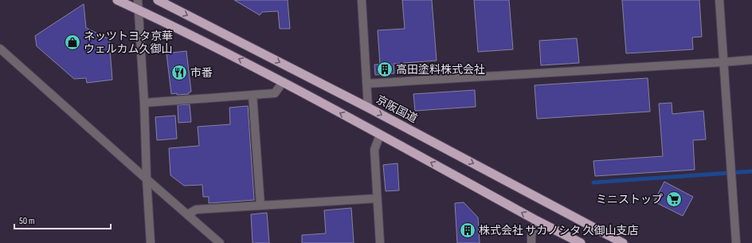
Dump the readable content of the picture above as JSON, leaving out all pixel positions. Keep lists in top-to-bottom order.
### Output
{
  "streets": {
    "highway": ["京阪国道"]
  },
  "places": {
    "shop": ["ネッツトヨタ京華 ウェルカム久御山"],
    "building": ["高田塗料株式会社", "株式会社 サカノシタ 久御山支店"],
    "restaurant": ["市番"],
    "supermarket": ["ミニストップ"]
  },
  "scale_bar": "50 m"
}
